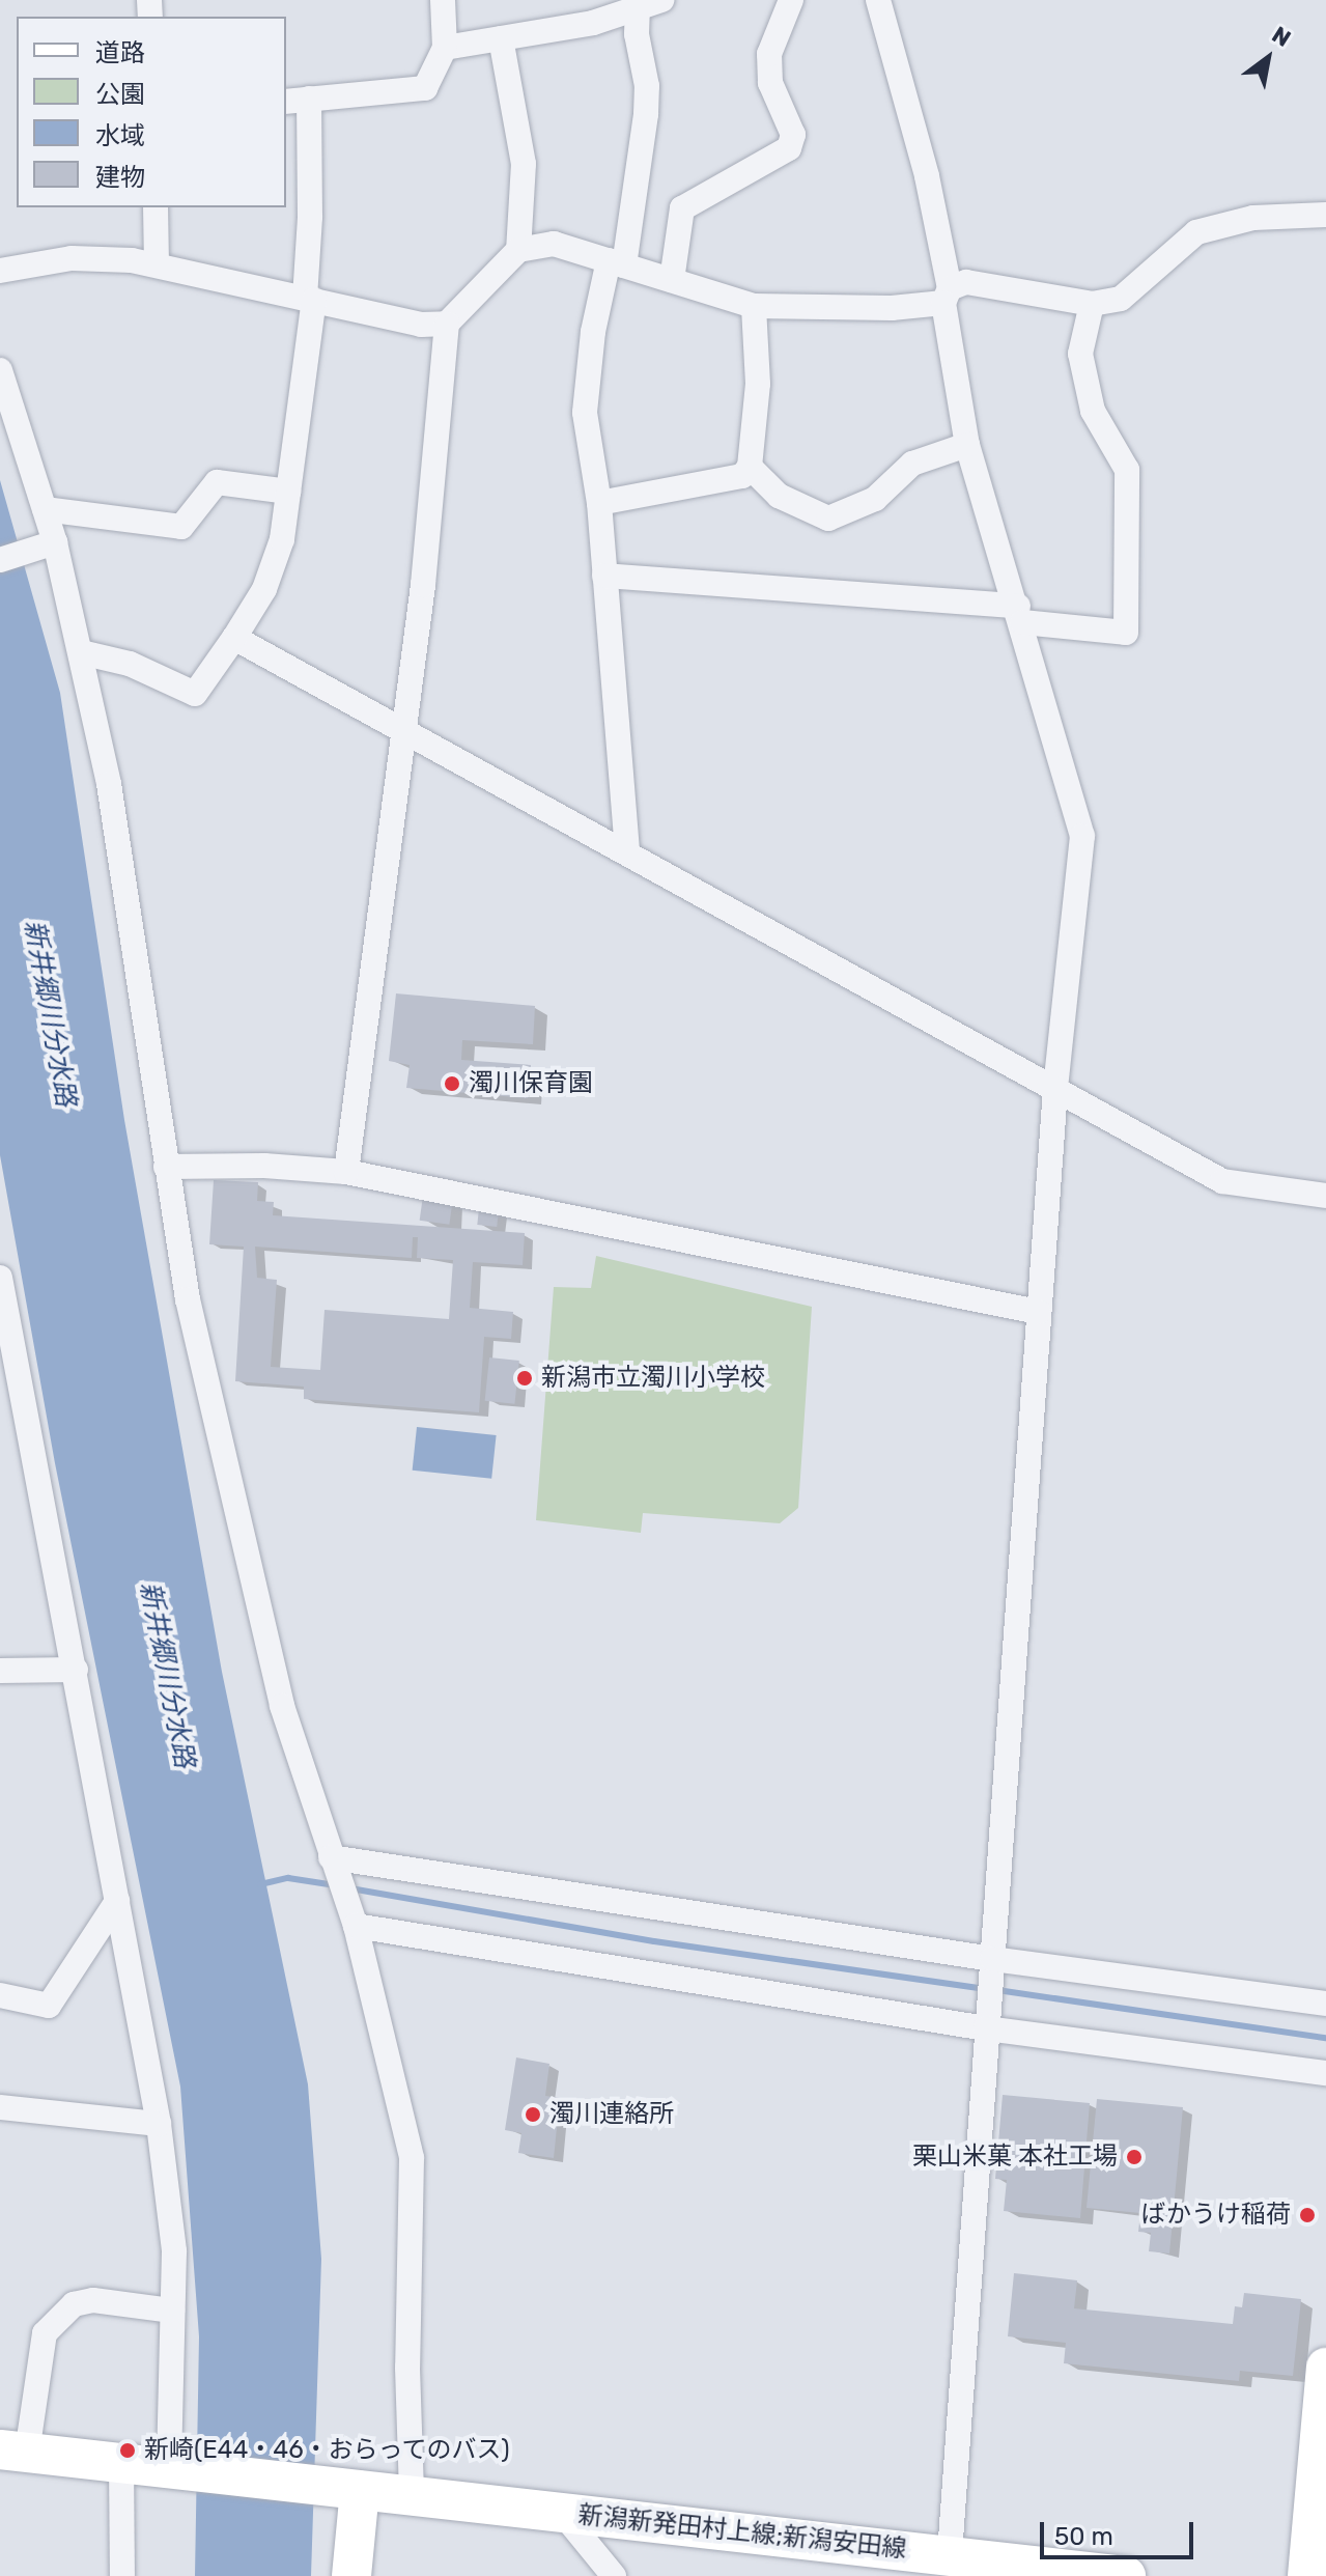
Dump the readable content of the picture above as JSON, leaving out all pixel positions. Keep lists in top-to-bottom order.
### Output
{
  "streets": {
    "main road": ["新潟新発田村上線;新潟安田線"]
  },
  "water": ["新井郷川分水路"],
  "places": [
    "濁川保育園",
    "新潟市立濁川小学校",
    "濁川連絡所",
    "栗山米菓 本社工場",
    "ばかうけ稲荷",
    "新崎(E44・46・おらってのバス)"
  ],
  "legend": [
    "道路",
    "公園",
    "水域",
    "建物"
  ],
  "scale_bar": "50 m",
  "north": "top right"
}
